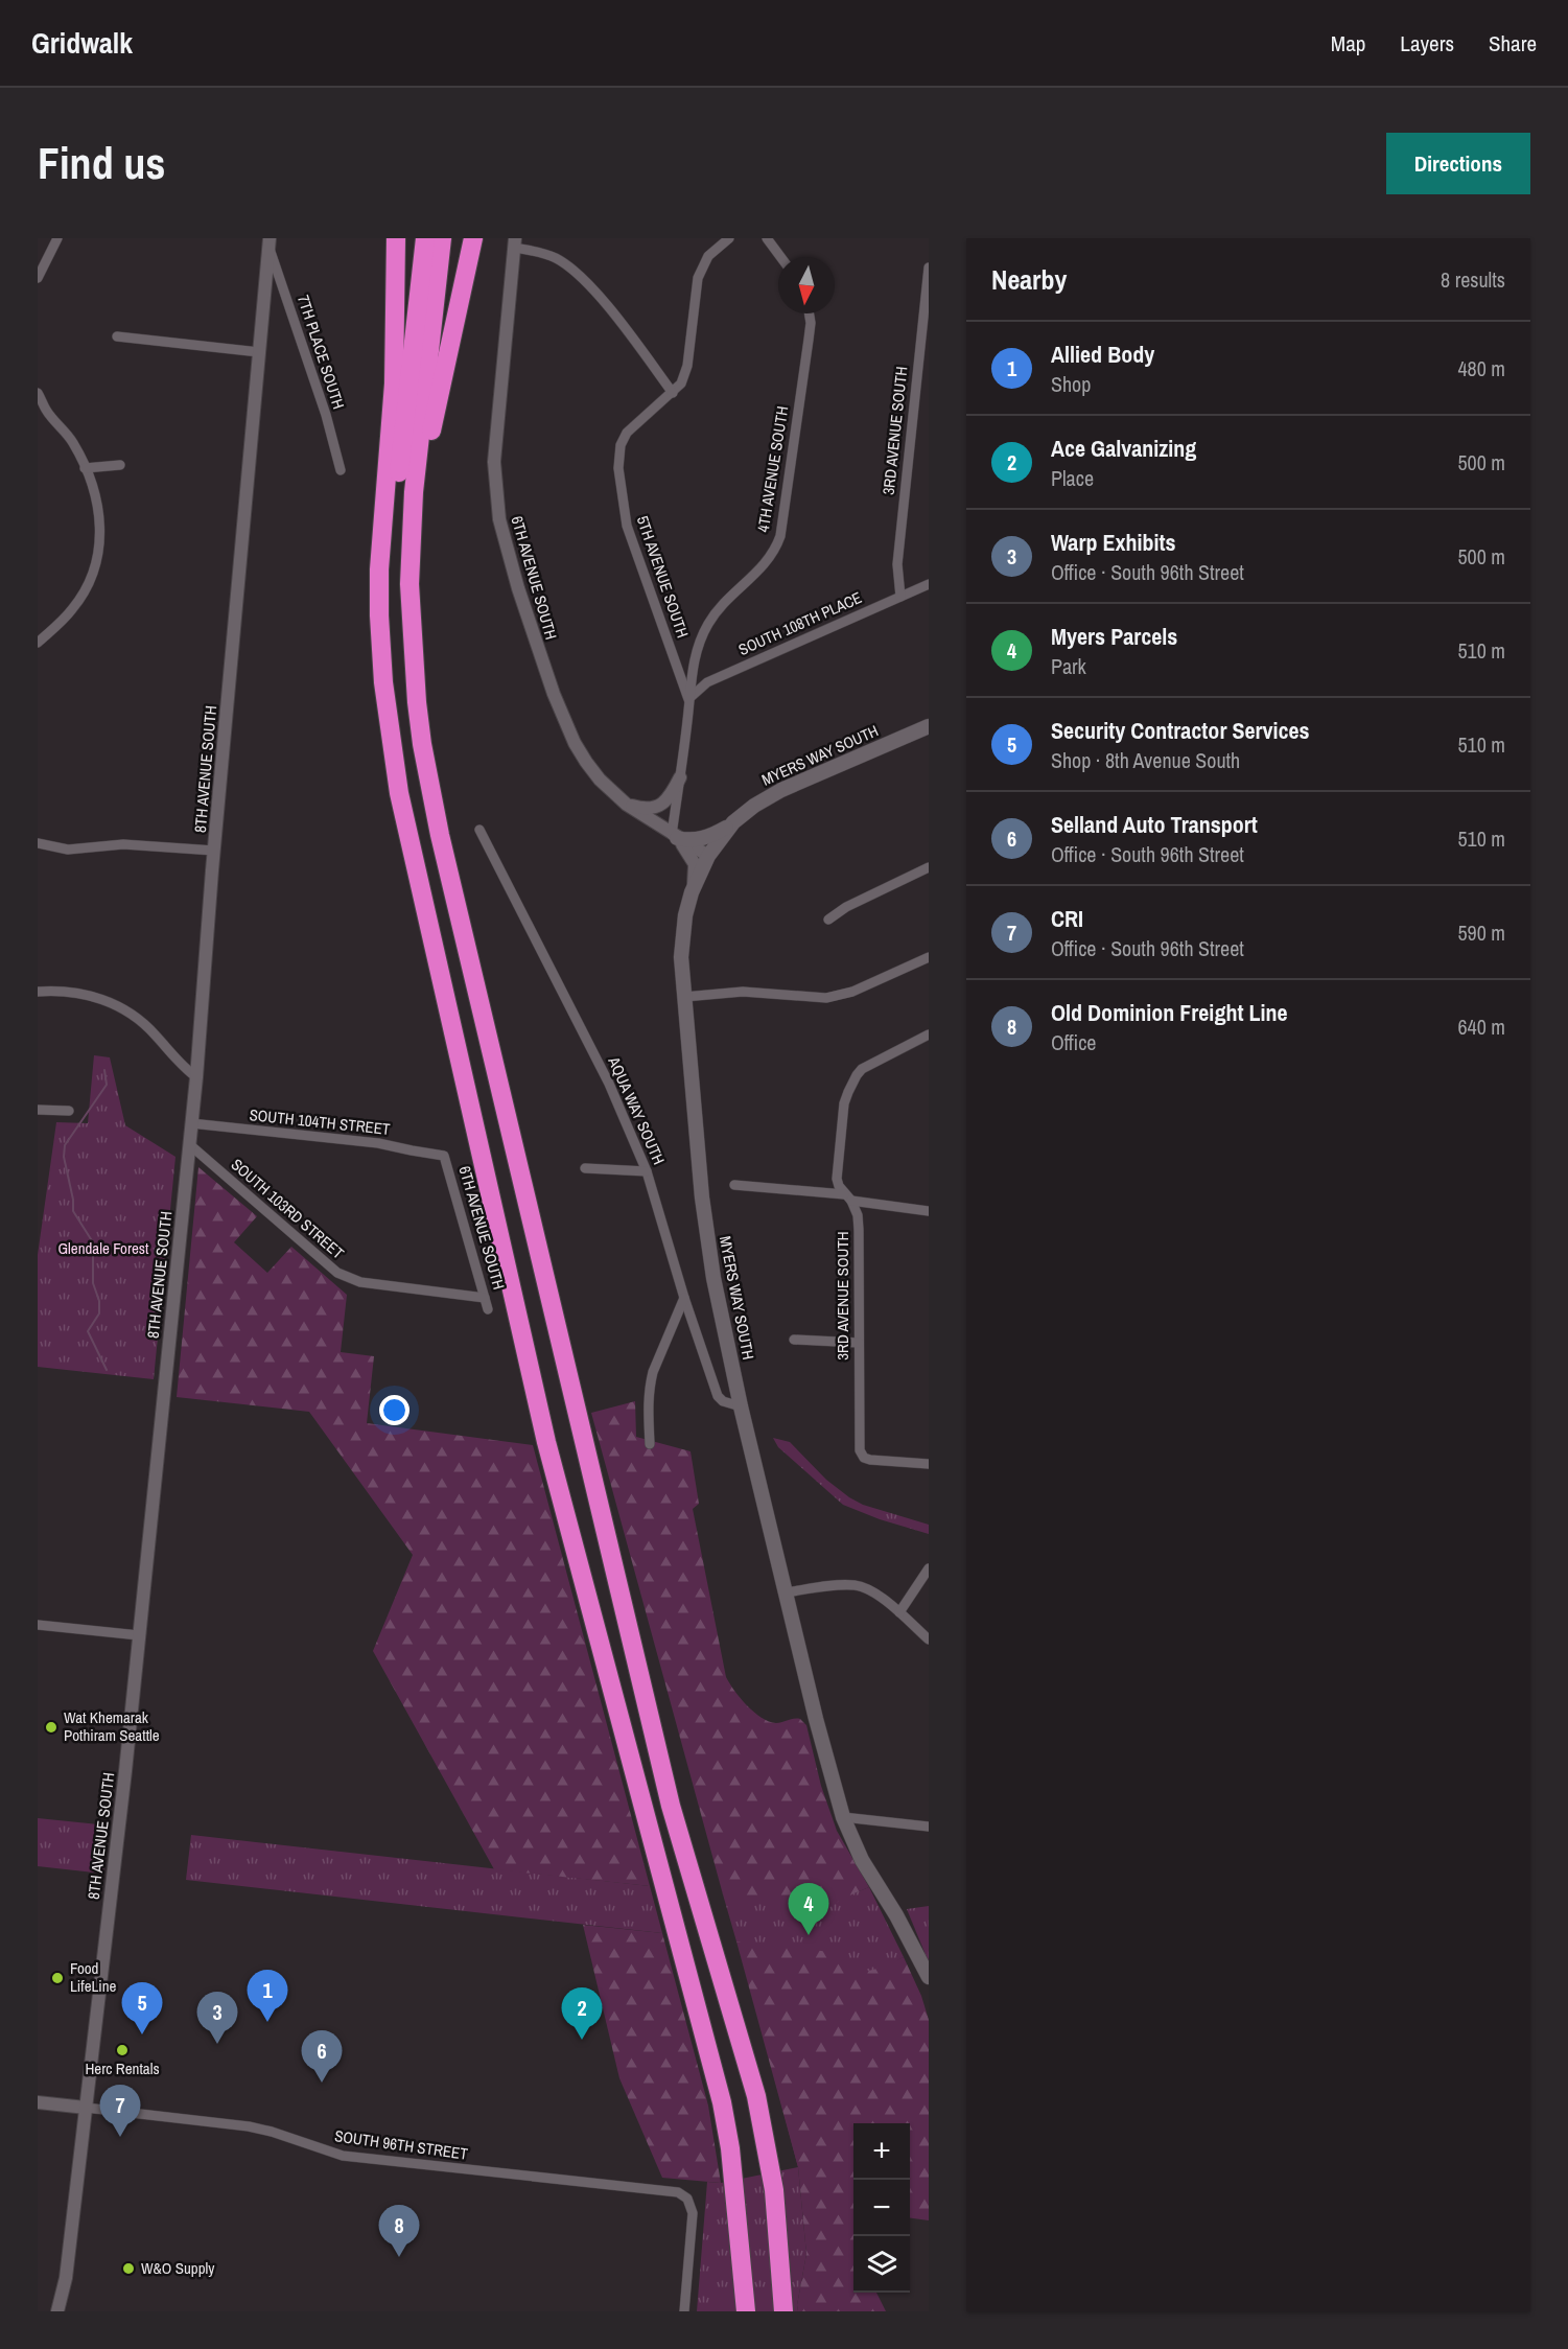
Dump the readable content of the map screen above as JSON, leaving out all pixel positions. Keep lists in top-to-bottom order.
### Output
{
  "streets": {
    "main road": ["MYERS WAY SOUTH"],
    "street": [
      "7TH PLACE SOUTH",
      "3RD AVENUE SOUTH",
      "4TH AVENUE SOUTH",
      "5TH AVENUE SOUTH",
      "6TH AVENUE SOUTH",
      "SOUTH 108TH PLACE",
      "8TH AVENUE SOUTH",
      "AQUA WAY SOUTH",
      "SOUTH 104TH STREET",
      "SOUTH 103RD STREET",
      "SOUTH 96TH STREET"
    ]
  },
  "crossings": [
    ["7TH PLACE SOUTH", "8TH AVENUE SOUTH"],
    ["3RD AVENUE SOUTH", "SOUTH 108TH PLACE"],
    ["4TH AVENUE SOUTH", "5TH AVENUE SOUTH"],
    ["4TH AVENUE SOUTH", "6TH AVENUE SOUTH"],
    ["4TH AVENUE SOUTH", "SOUTH 108TH PLACE"],
    ["5TH AVENUE SOUTH", "SOUTH 108TH PLACE"],
    ["6TH AVENUE SOUTH", "MYERS WAY SOUTH"],
    ["6TH AVENUE SOUTH", "SOUTH 104TH STREET"],
    ["6TH AVENUE SOUTH", "SOUTH 103RD STREET"],
    ["MYERS WAY SOUTH", "AQUA WAY SOUTH"],
    ["8TH AVENUE SOUTH", "SOUTH 104TH STREET"],
    ["8TH AVENUE SOUTH", "SOUTH 103RD STREET"],
    ["8TH AVENUE SOUTH", "SOUTH 96TH STREET"]
  ],
  "parks": ["Glendale Forest"],
  "places": [
    "Wat Khemarak Pothiram Seattle",
    "Food LifeLine",
    "Herc Rentals",
    "W&O Supply"
  ],
  "north": "bottom",
  "page": {
    "header": "Gridwalk",
    "nav": ["Map", "Layers", "Share"],
    "buttons": "Directions",
    "title": "Find us",
    "heading": ["Nearby", "8 results"],
    "list": [
      {
        "mark": "1",
        "name": "Allied Body",
        "note": "Shop",
        "value": "480 m"
      },
      {
        "mark": "2",
        "name": "Ace Galvanizing",
        "note": "Place",
        "value": "500 m"
      },
      {
        "mark": "3",
        "name": "Warp Exhibits",
        "note": "Office · South 96th Street",
        "value": "500 m"
      },
      {
        "mark": "4",
        "name": "Myers Parcels",
        "note": "Park",
        "value": "510 m"
      },
      {
        "mark": "5",
        "name": "Security Contractor Services",
        "note": "Shop · 8th Avenue South",
        "value": "510 m"
      },
      {
        "mark": "6",
        "name": "Selland Auto Transport",
        "note": "Office · South 96th Street",
        "value": "510 m"
      },
      {
        "mark": "7",
        "name": "CRI",
        "note": "Office · South 96th Street",
        "value": "590 m"
      },
      {
        "mark": "8",
        "name": "Old Dominion Freight Line",
        "note": "Office",
        "value": "640 m"
      }
    ],
    "pins": [
      "4",
      "1",
      "5",
      "2",
      "3",
      "6",
      "7",
      "8"
    ],
    "map_buttons": ["+", "−"]
  }
}
